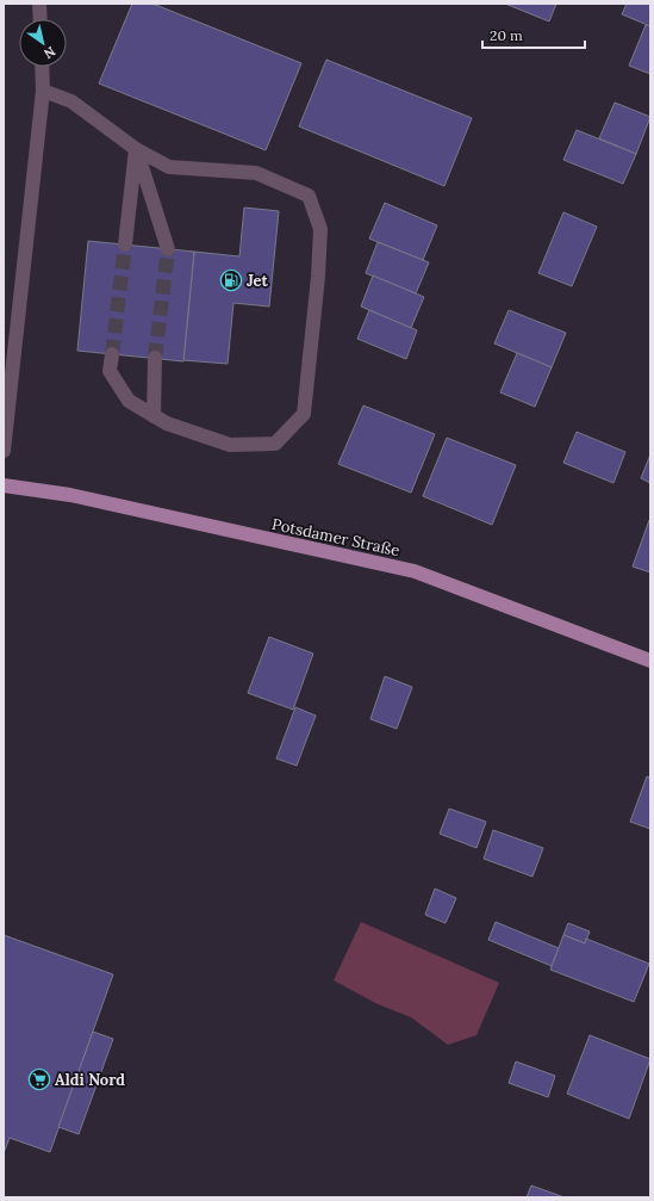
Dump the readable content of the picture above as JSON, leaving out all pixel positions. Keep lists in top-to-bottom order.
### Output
{
  "streets": {
    "main road": ["Potsdamer Straße"]
  },
  "places": {
    "fuel station": ["Jet"],
    "supermarket": ["Aldi Nord"]
  },
  "scale_bar": "20 m",
  "north": "bottom right"
}
